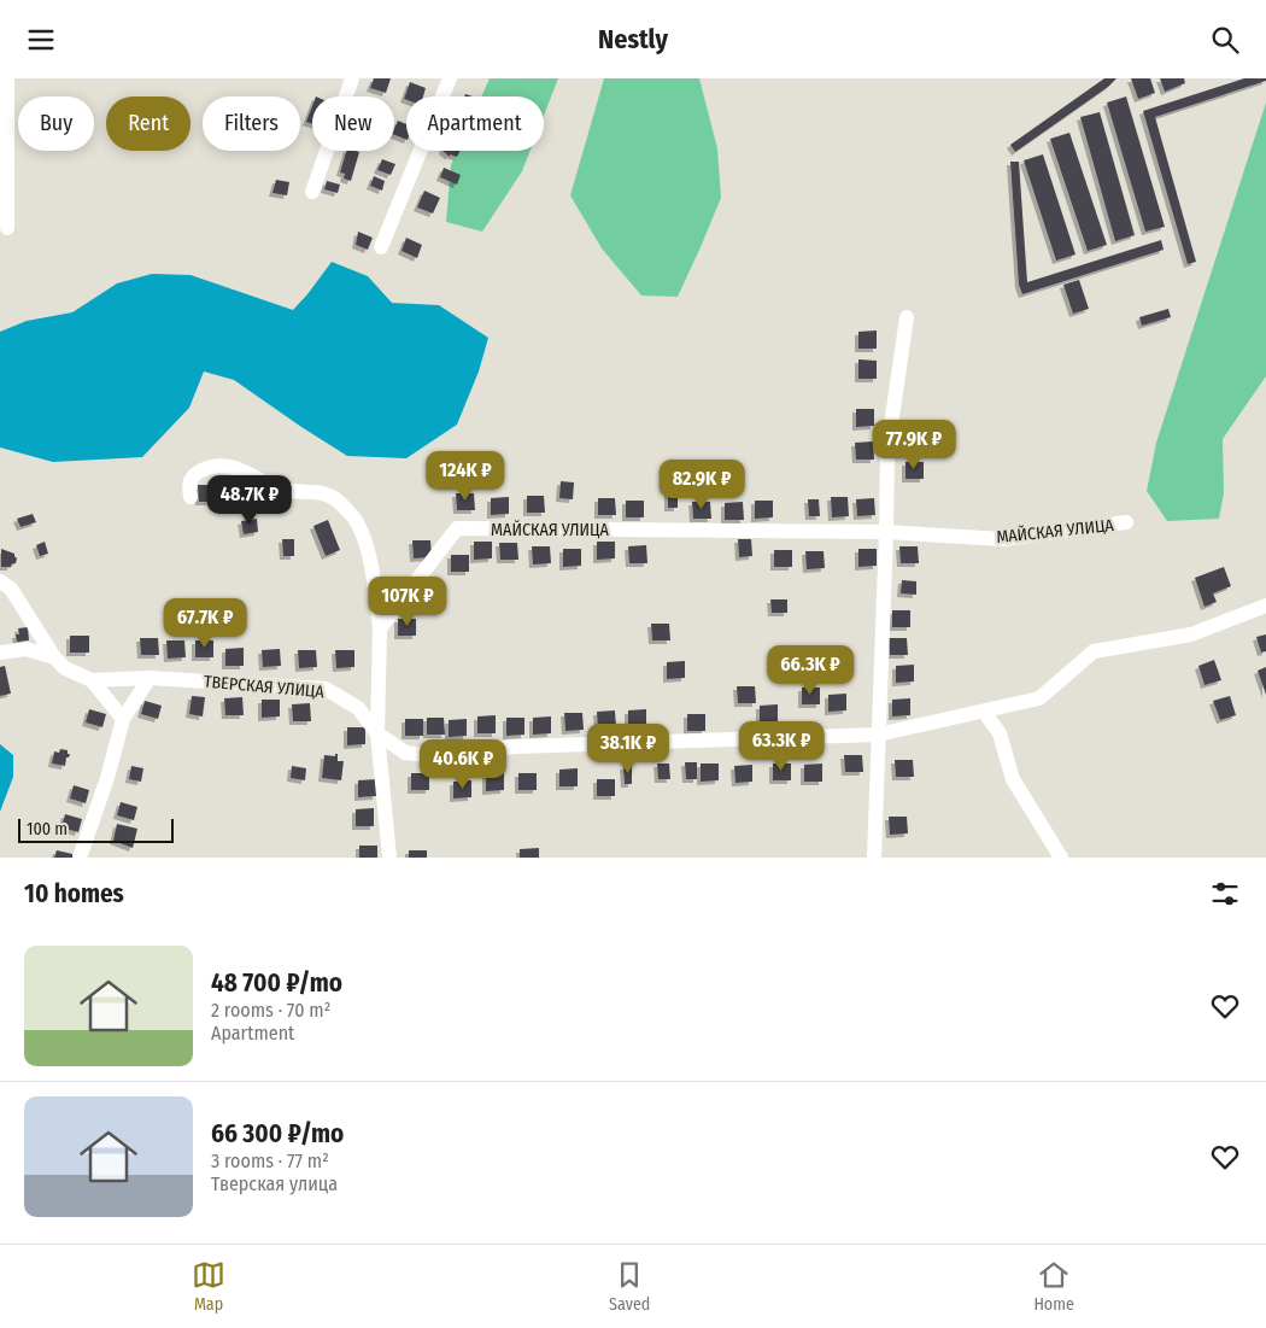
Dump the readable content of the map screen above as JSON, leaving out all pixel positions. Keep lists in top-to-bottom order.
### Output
{
  "streets": {
    "street": ["МАЙСКАЯ УЛИЦА", "ТВЕРСКАЯ УЛИЦА"]
  },
  "scale_bar": "100 m",
  "page": {
    "header": "Nestly",
    "chip": [
      "Buy",
      "Rent",
      "Filters",
      "New",
      "Apartment"
    ],
    "price": [
      "77.9K ₽",
      "124K ₽",
      "82.9K ₽",
      "48.7K ₽",
      "107K ₽",
      "67.7K ₽",
      "66.3K ₽",
      "63.3K ₽",
      "38.1K ₽",
      "40.6K ₽"
    ],
    "scale": "100 m",
    "heading": "10 homes",
    "list": [
      {
        "name": "48 700 ₽/mo",
        "note": "2 rooms · 70 m² · Apartment"
      },
      {
        "name": "66 300 ₽/mo",
        "note": "3 rooms · 77 m² · Тверская улица"
      }
    ],
    "tabs": ["Map", "Saved", "Home"]
  }
}
